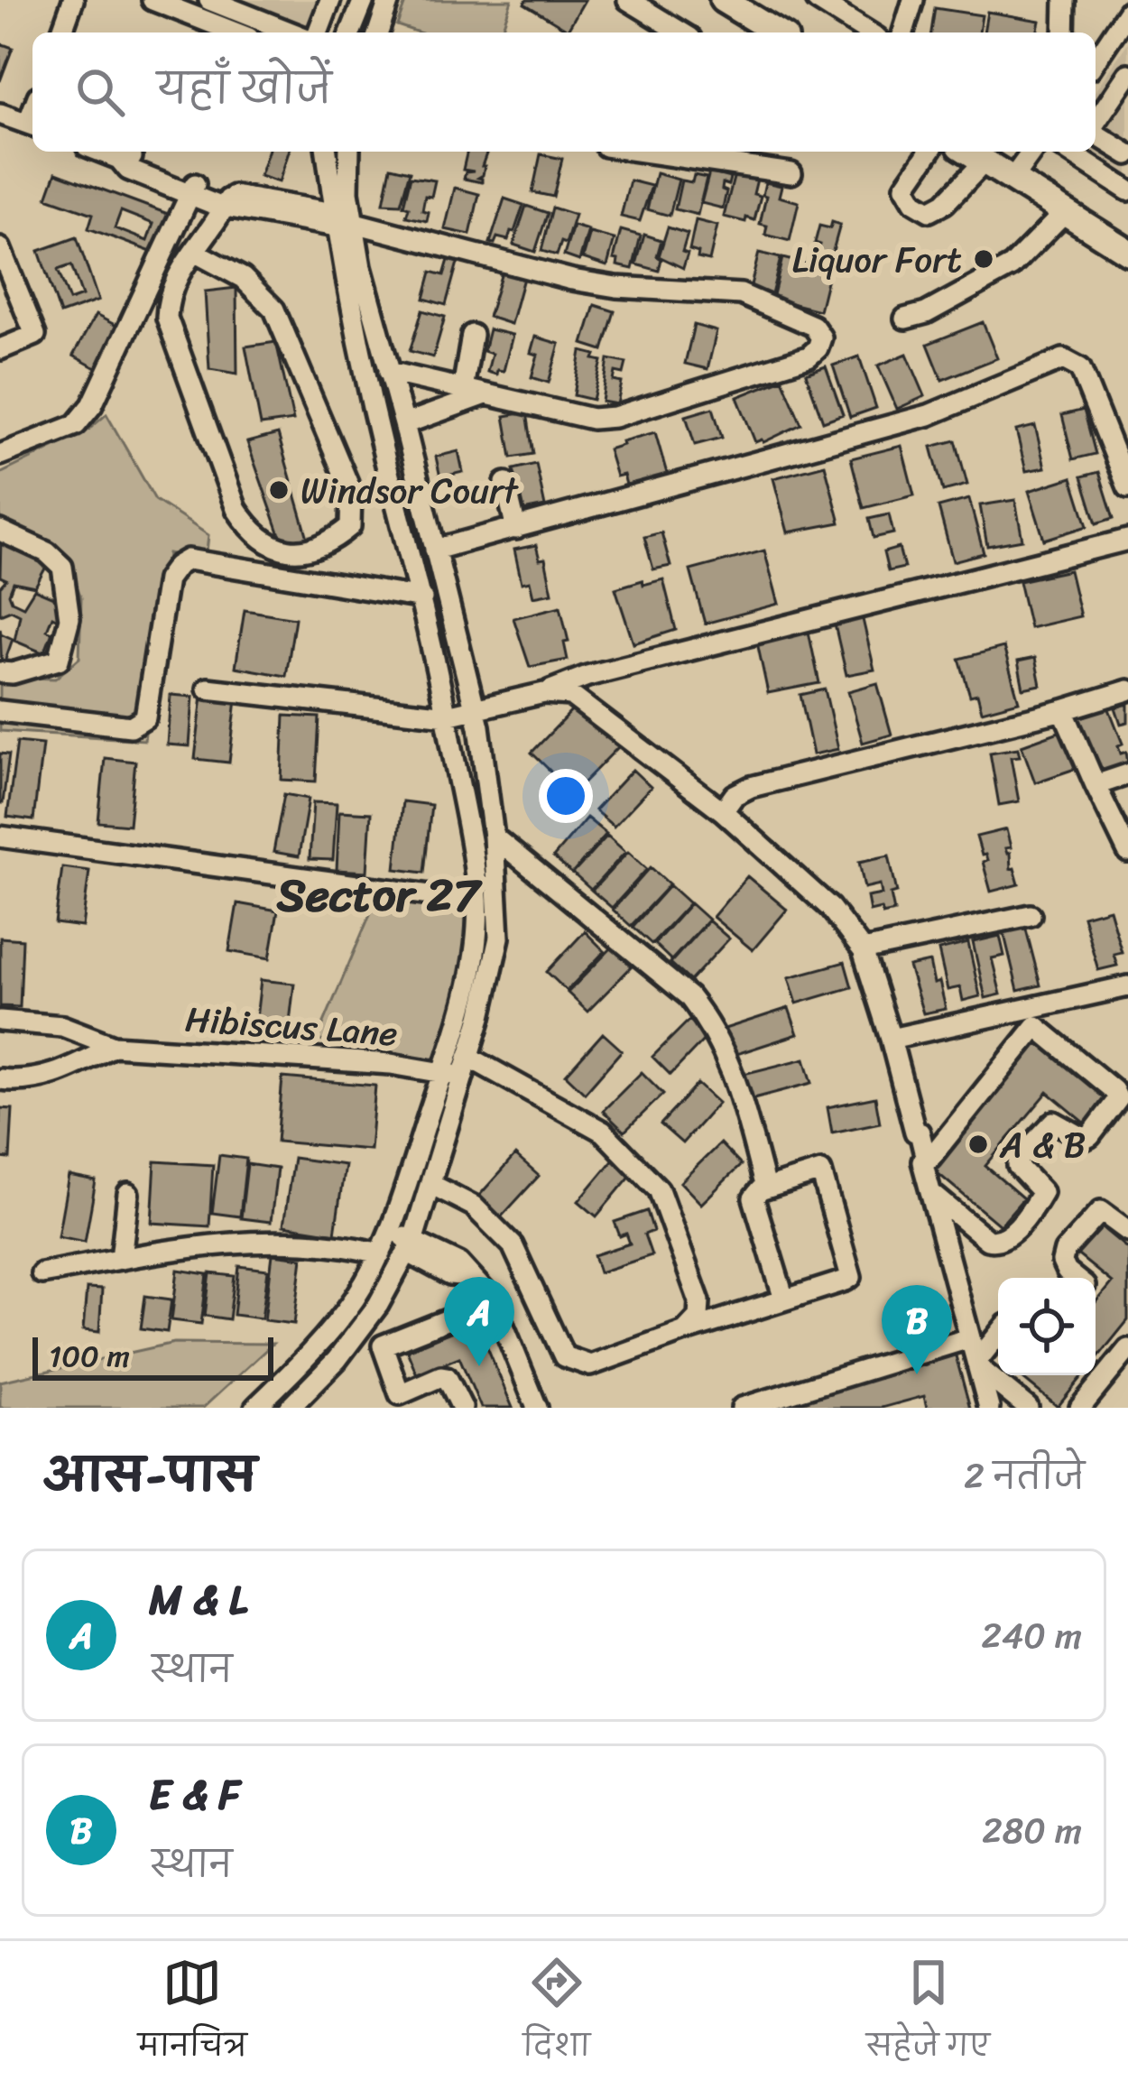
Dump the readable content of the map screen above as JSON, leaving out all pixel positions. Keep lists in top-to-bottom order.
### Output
{
  "streets": {
    "street": ["Hibiscus Lane"]
  },
  "districts": ["Sector 27"],
  "places": ["Liquor Fort", "Windsor Court", "A & B"],
  "scale_bar": "100 m",
  "page": {
    "search": "यहाँ खोजें",
    "pins": ["A", "B"],
    "scale": "100 m",
    "heading": ["आस-पास", "2 नतीजे"],
    "list": [
      {
        "mark": "A",
        "name": "M & L",
        "note": "स्थान",
        "value": "240 m"
      },
      {
        "mark": "B",
        "name": "E & F",
        "note": "स्थान",
        "value": "280 m"
      }
    ],
    "nav": ["मानचित्र", "दिशा", "सहेजे गए"]
  }
}
